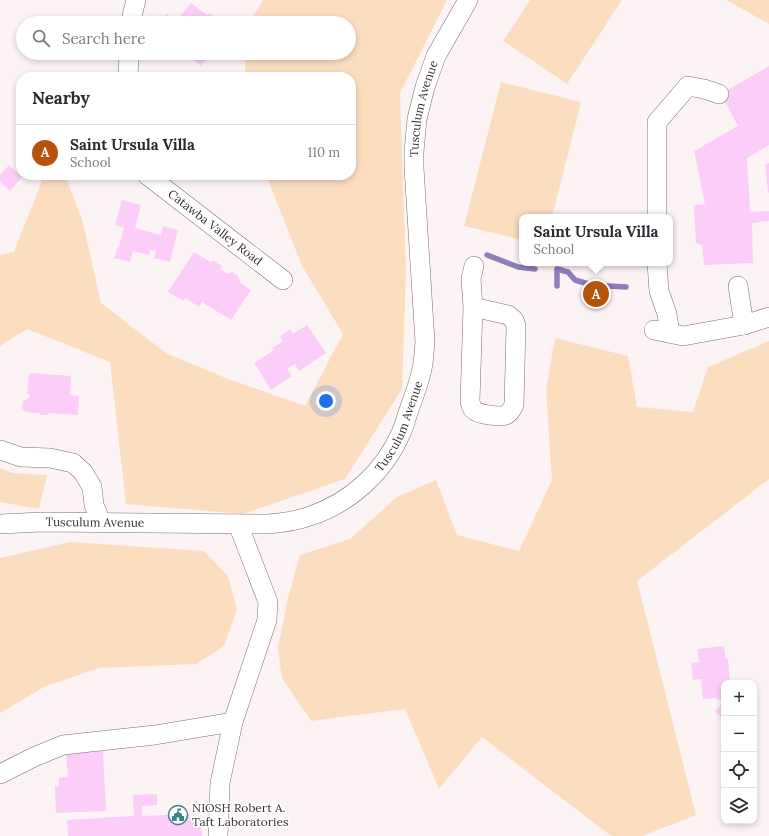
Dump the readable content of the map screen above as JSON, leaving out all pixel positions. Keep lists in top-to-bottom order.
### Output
{
  "streets": {
    "street": ["Tusculum Avenue", "Catawba Valley Road"]
  },
  "places": {
    "public building": ["NIOSH Robert A. Taft Laboratories"]
  },
  "page": {
    "search": "Search here",
    "heading": "Nearby",
    "list": [
      {
        "mark": "A",
        "name": "Saint Ursula Villa",
        "note": "School",
        "value": "110 m"
      }
    ],
    "popup": ["Saint Ursula Villa", "School"],
    "pins": "A",
    "map_buttons": ["+", "−"]
  }
}
